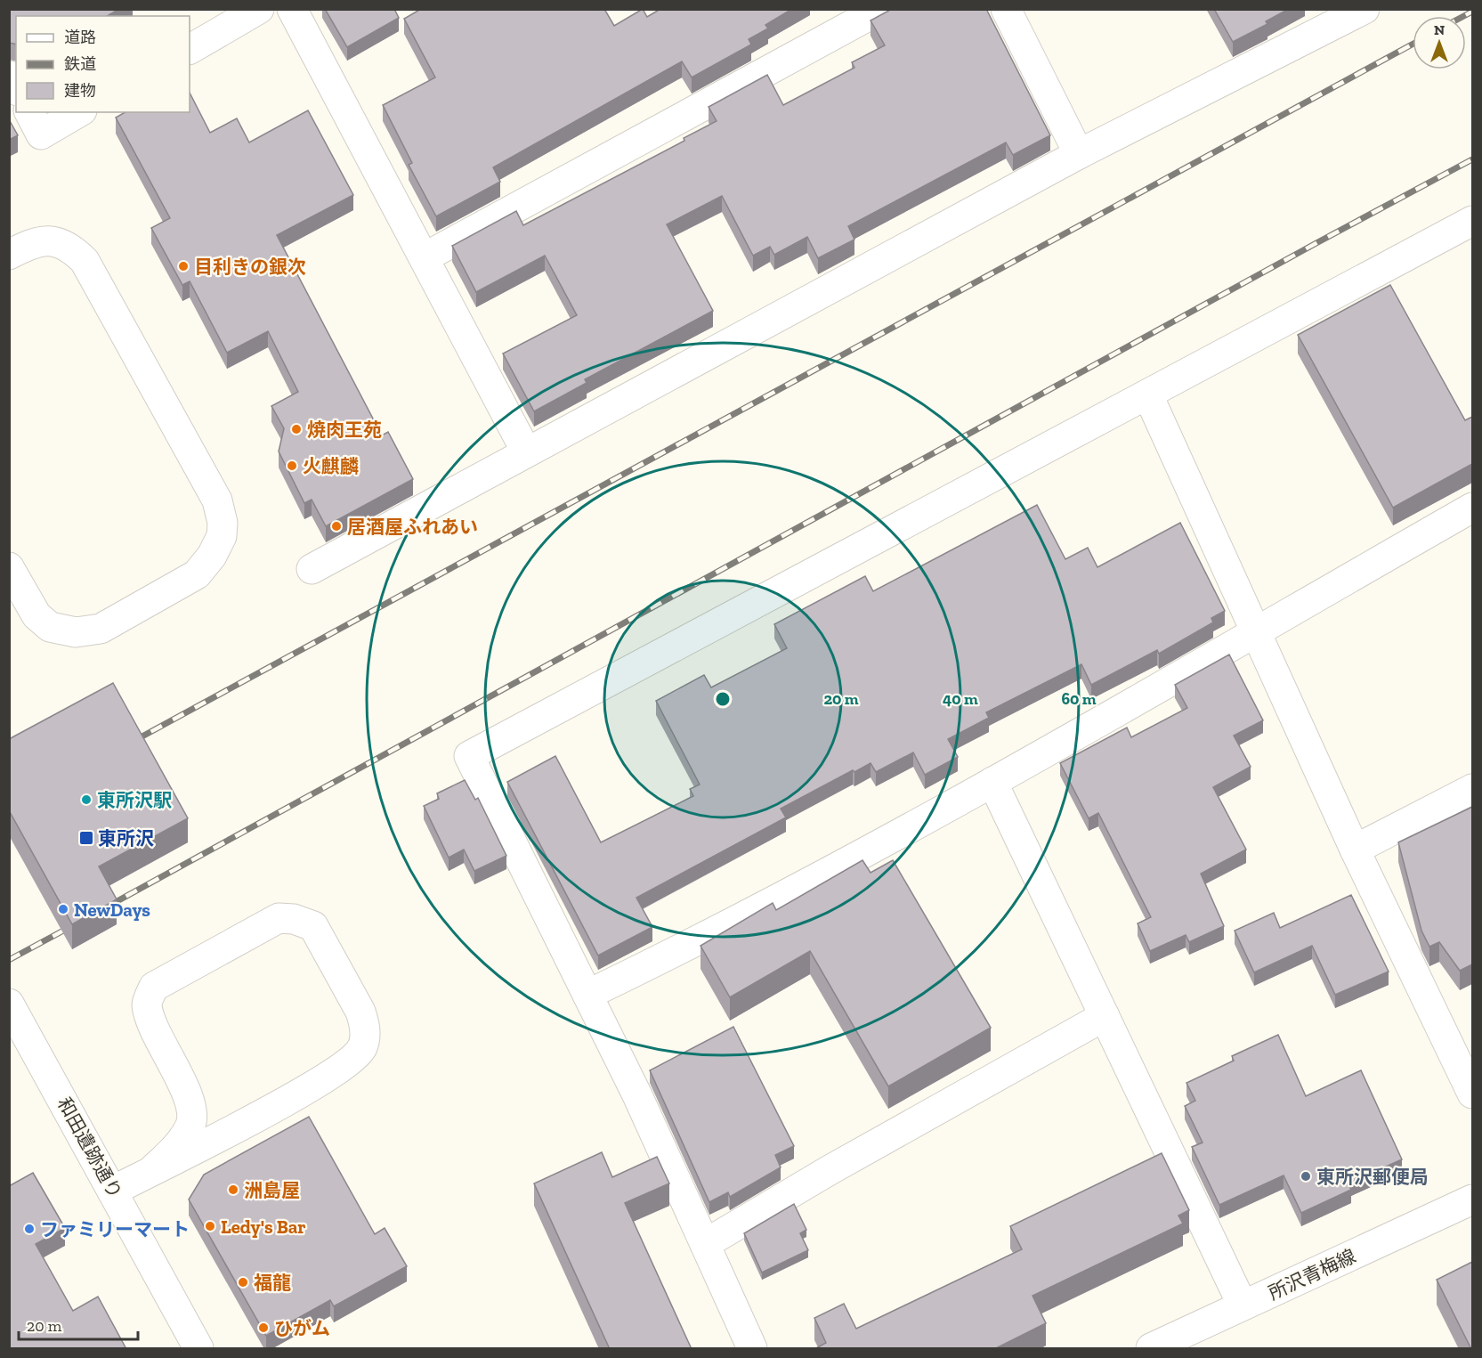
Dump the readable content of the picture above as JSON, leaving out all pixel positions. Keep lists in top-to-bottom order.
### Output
{
  "streets": {
    "street": ["和田遺跡通り", "所沢青梅線"]
  },
  "places": {
    "other": [
      "目利きの銀次",
      "焼肉王苑",
      "火麒麟",
      "居酒屋ふれあい",
      "東所沢駅",
      "NewDays",
      "東所沢郵便局",
      "洲島屋",
      "Ledy's Bar",
      "ファミリーマート",
      "福龍",
      "ひがム"
    ],
    "transit": ["東所沢"]
  },
  "legend": ["道路", "鉄道", "建物"],
  "scale_bar": "20 m",
  "north": "top",
  "rings": ["20 m", "40 m", "60 m"]
}
